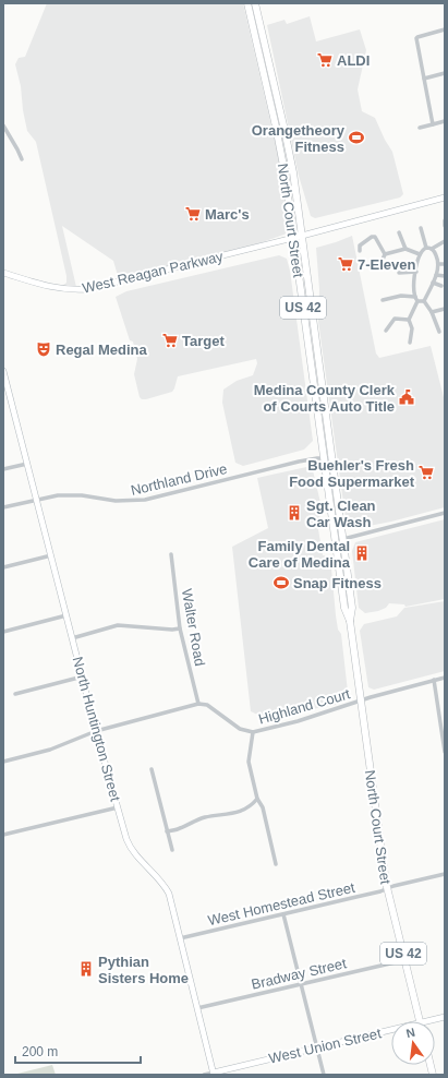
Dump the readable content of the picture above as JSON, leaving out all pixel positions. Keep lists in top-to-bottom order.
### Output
{
  "streets": {
    "main road": ["North Court Street", "US 42"],
    "street": [
      "West Reagan Parkway",
      "Northland Drive",
      "Walter Road",
      "Highland Court",
      "North Huntington Street",
      "West Homestead Street",
      "Bradway Street",
      "West Union Street"
    ]
  },
  "crossings": [
    ["North Court Street", "West Reagan Parkway"],
    ["North Court Street", "Northland Drive"],
    ["North Court Street", "Highland Court"],
    ["North Court Street", "West Homestead Street"],
    ["North Court Street", "Bradway Street"],
    ["Northland Drive", "North Huntington Street"],
    ["North Huntington Street", "West Homestead Street"],
    ["North Huntington Street", "Bradway Street"],
    ["North Huntington Street", "West Union Street"]
  ],
  "places": {
    "supermarket": [
      "ALDI",
      "Marc's",
      "7-Eleven",
      "Target",
      "Buehler's Fresh Food Supermarket"
    ],
    "sports": ["Orangetheory Fitness", "Snap Fitness"],
    "theatre": ["Regal Medina"],
    "public building": ["Medina County Clerk of Courts Auto Title"],
    "building": ["Sgt. Clean Car Wash", "Family Dental Care of Medina", "Pythian Sisters Home"]
  },
  "scale_bar": "200 m",
  "north": "top"
}
